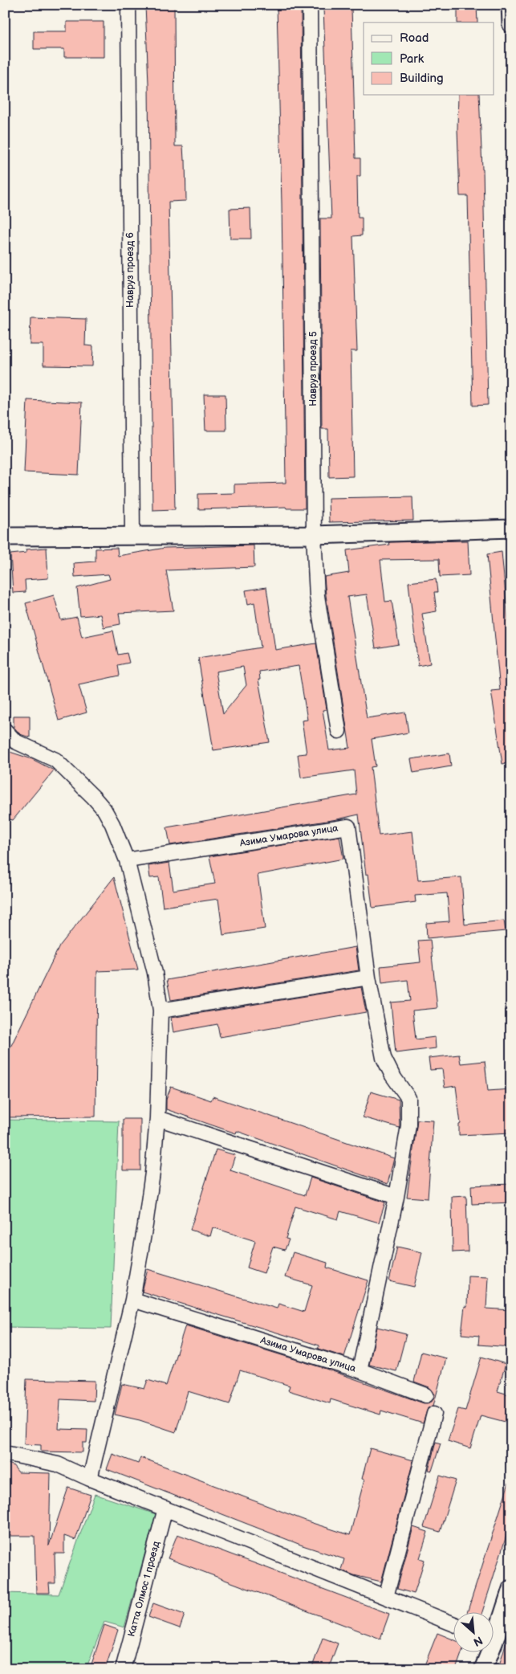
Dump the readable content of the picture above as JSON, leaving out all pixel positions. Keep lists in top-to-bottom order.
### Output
{
  "streets": {
    "street": [
      "Навруз проезд 6",
      "Навруз проезд 5",
      "Азима Умарова улица",
      "Катта Олмос 1 проезд"
    ]
  },
  "legend": ["Road", "Park", "Building"],
  "north": "bottom right"
}
